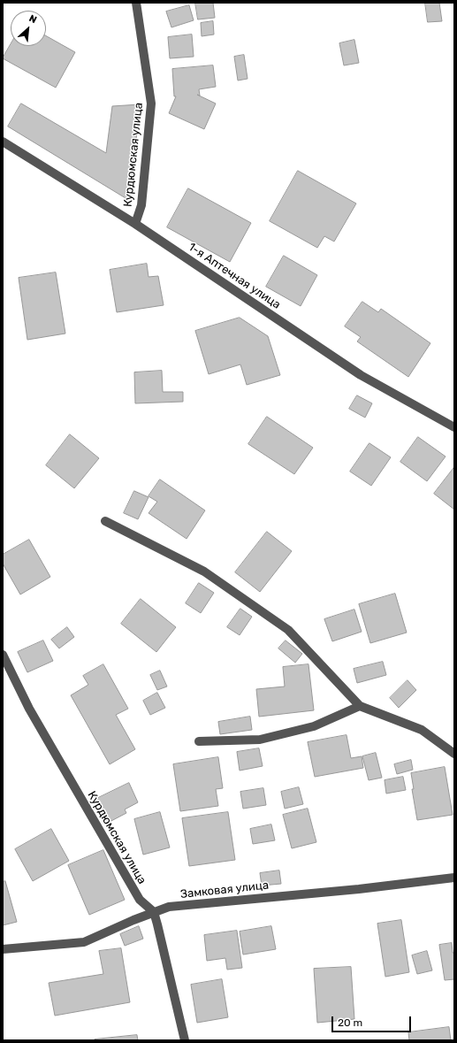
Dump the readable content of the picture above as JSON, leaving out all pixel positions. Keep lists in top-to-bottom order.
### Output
{
  "streets": {
    "street": ["Курдюмская улица", "1-я Аптечная улица", "Замковая улица"]
  },
  "crossings": [
    ["Курдюмская улица", "1-я Аптечная улица"],
    ["Курдюмская улица", "Замковая улица"]
  ],
  "scale_bar": "20 m",
  "north": "top right"
}
